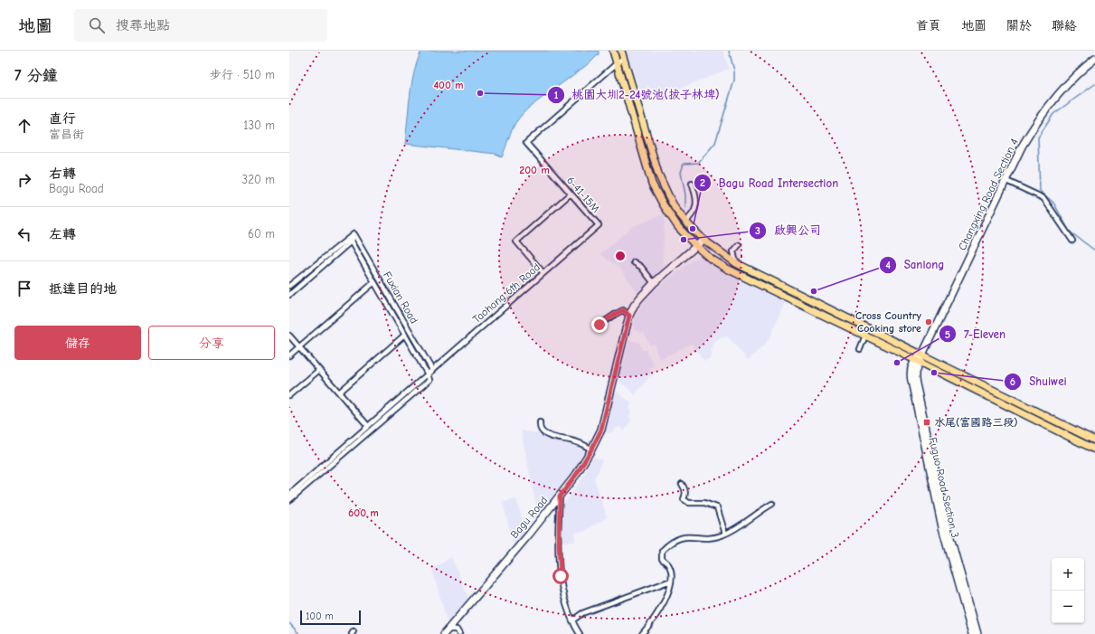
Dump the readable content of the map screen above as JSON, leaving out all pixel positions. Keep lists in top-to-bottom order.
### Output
{
  "streets": {
    "street": [
      "6-41-15M",
      "Changxing Road Section 4",
      "Taohang 6th Road",
      "Fuxian Road",
      "Fuguo Road Section 3",
      "Bagu Road"
    ]
  },
  "crossings": [
    ["6-41-15M", "Taohang 6th Road"],
    ["Taohang 6th Road", "Fuxian Road"]
  ],
  "places": {
    "other": [
      "桃園大圳2-24號池(拔子林埤)",
      "Bagu Road Intersection",
      "啟興公司",
      "Sanlong",
      "Cross Country Cooking store",
      "7-Eleven",
      "Shuiwei"
    ],
    "transit": ["水尾(富國路三段)"]
  },
  "scale_bar": "100 m",
  "page": {
    "header": "地圖",
    "search": "搜尋地點",
    "nav": [
      "首頁",
      "地圖",
      "關於",
      "聯絡"
    ],
    "heading": ["7 分鐘", "步行 · 510 m"],
    "list": [
      ["直行", "富昌街", "130 m"],
      ["右轉", "Bagu Road", "320 m"],
      ["左轉", "60 m"],
      "抵達目的地"
    ],
    "buttons": ["儲存", "分享"],
    "map_buttons": ["+", "−"],
    "scale": "100 m"
  },
  "rings": ["400 m", "200 m", "600 m"]
}
